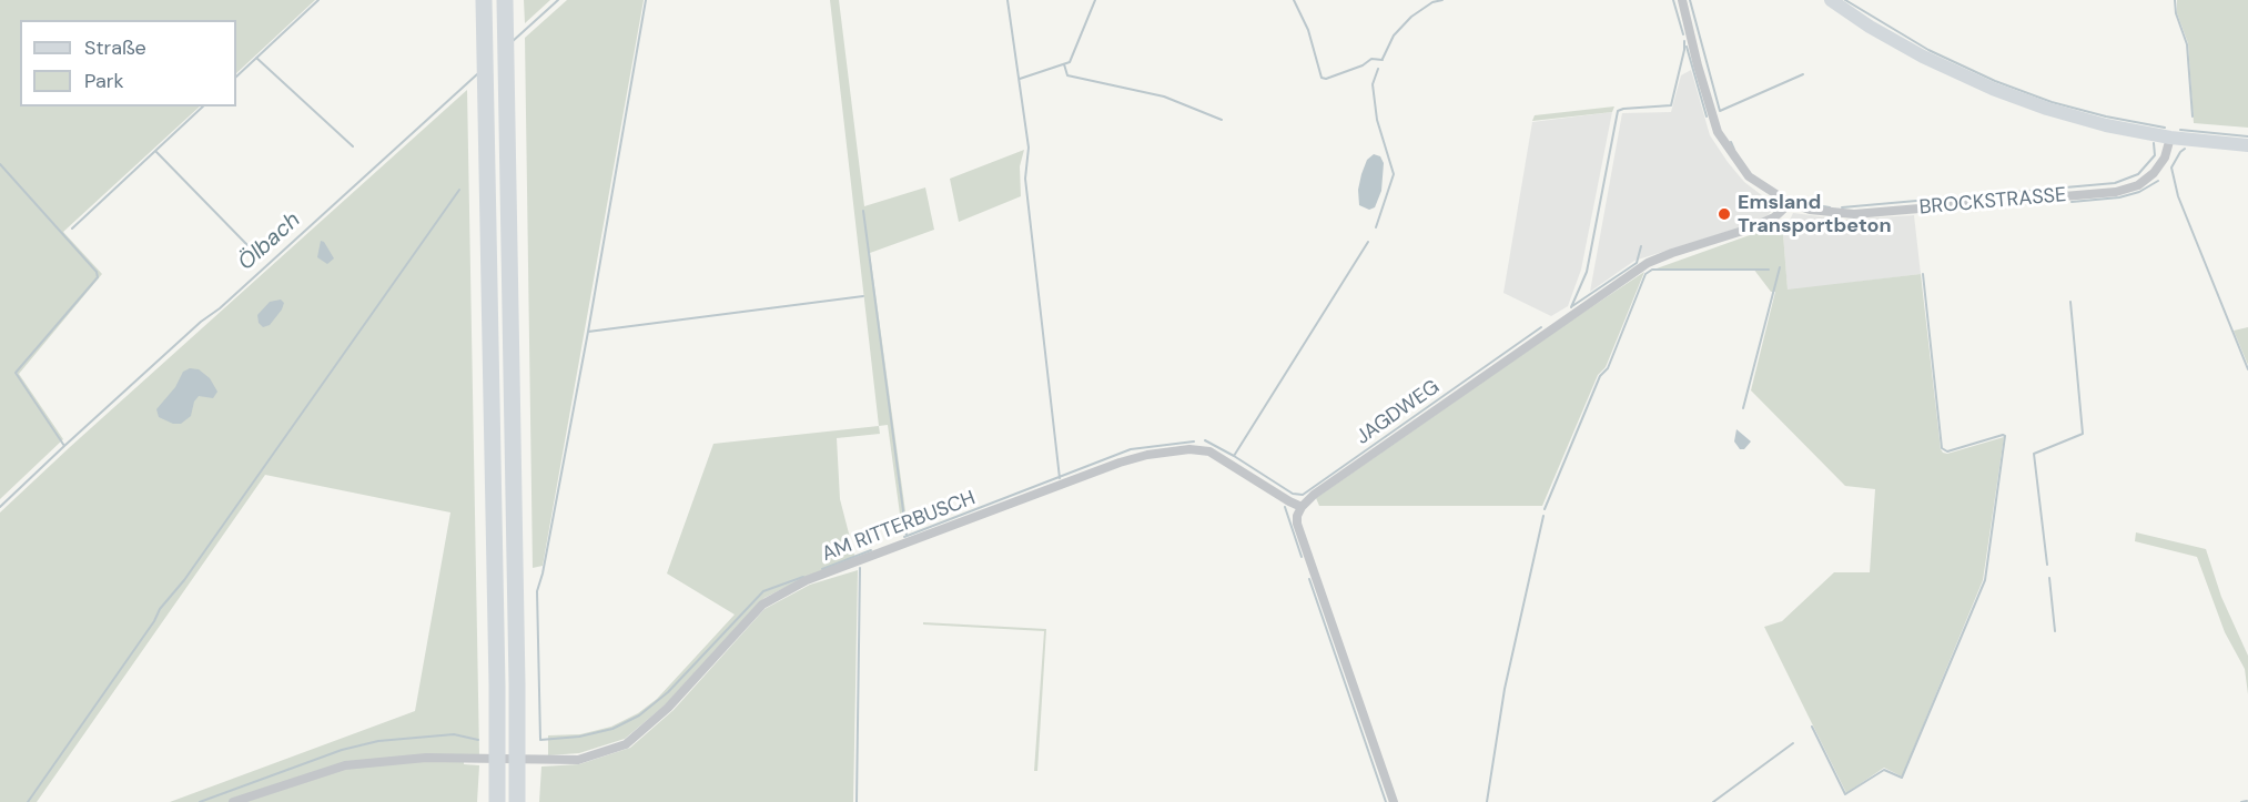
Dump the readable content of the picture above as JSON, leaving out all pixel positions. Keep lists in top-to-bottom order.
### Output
{
  "streets": {
    "street": ["BROCKSTRASSE", "JAGDWEG", "AM RITTERBUSCH"]
  },
  "crossings": [
    ["BROCKSTRASSE", "JAGDWEG"],
    ["JAGDWEG", "AM RITTERBUSCH"]
  ],
  "water": ["Ölbach"],
  "places": ["Emsland Transportbeton"],
  "legend": ["Straße", "Park"]
}
